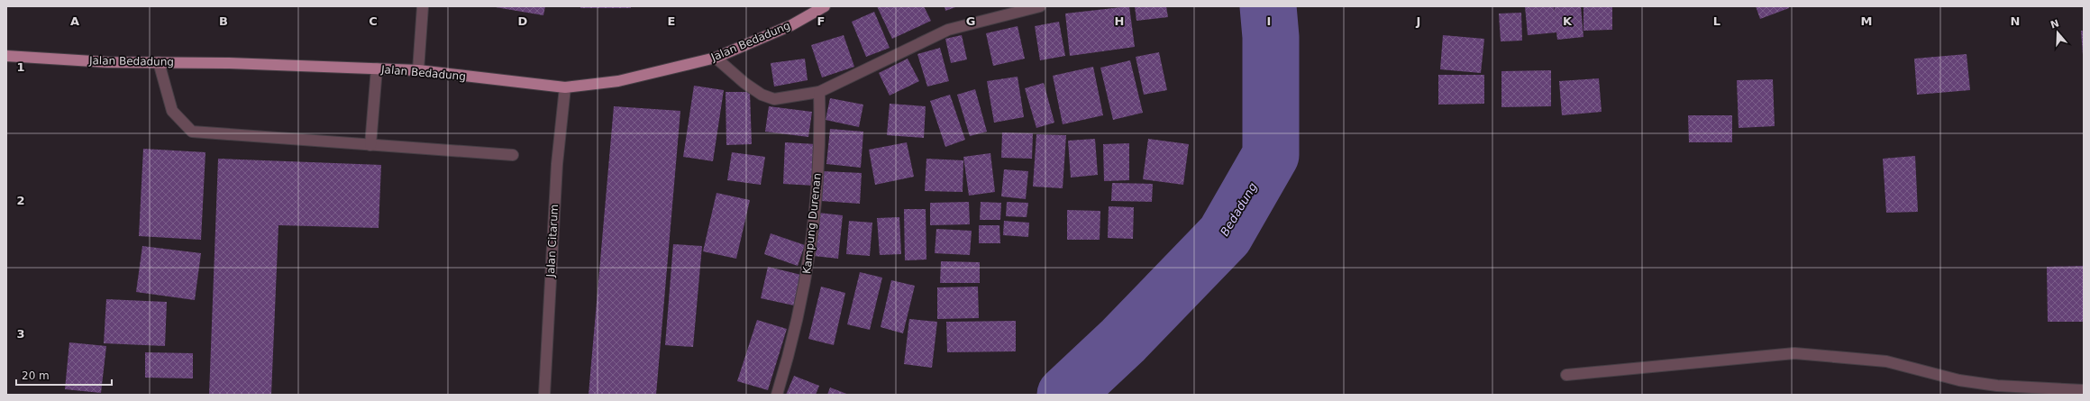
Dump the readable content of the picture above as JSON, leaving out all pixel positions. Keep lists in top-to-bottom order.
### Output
{
  "streets": {
    "main road": ["Jalan Bedadung"],
    "street": ["Kampung Durenan", "Jalan Citarum"]
  },
  "crossings": [
    ["Jalan Bedadung", "Jalan Citarum"]
  ],
  "water": ["Bedadung"],
  "scale_bar": "20 m",
  "north": "top",
  "grid": {
    "columns": [
      "A",
      "B",
      "C",
      "D",
      "E",
      "F",
      "G",
      "H",
      "I",
      "J",
      "K",
      "L",
      "M",
      "N"
    ],
    "rows": ["1", "2", "3"]
  }
}
